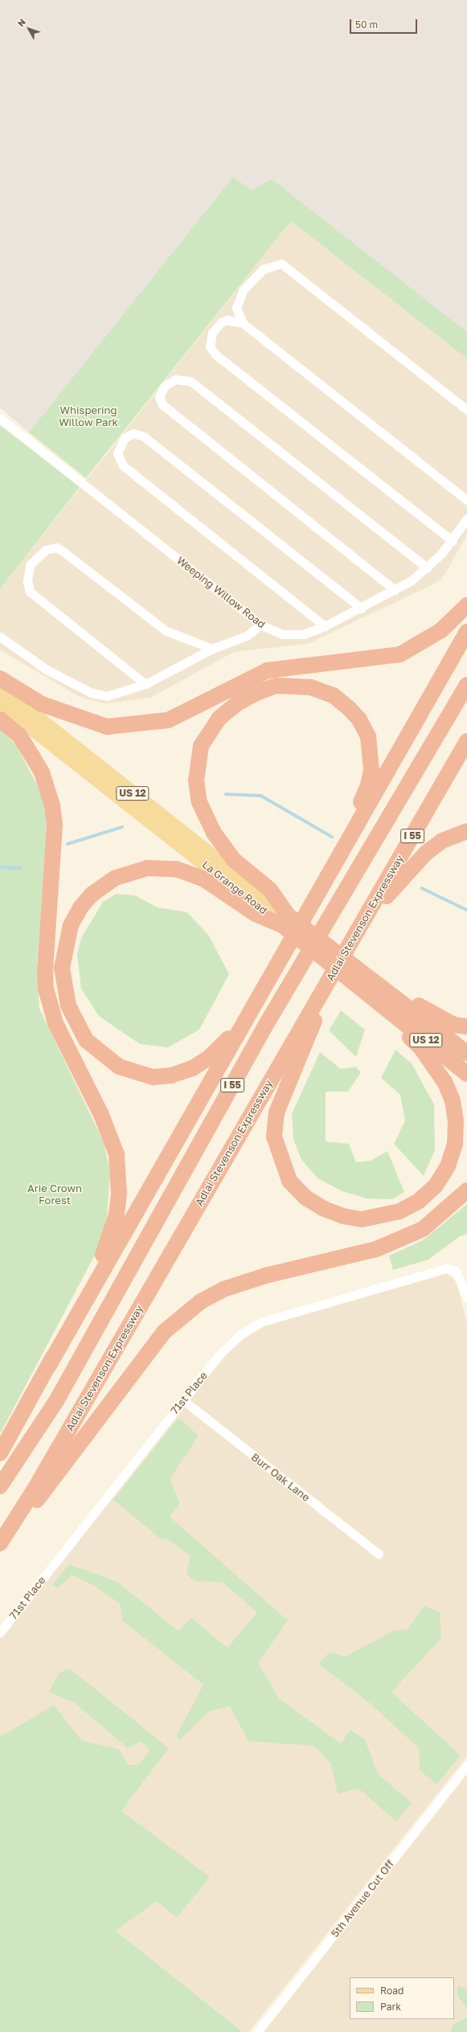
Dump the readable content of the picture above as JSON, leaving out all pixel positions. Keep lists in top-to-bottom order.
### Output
{
  "streets": {
    "highway": ["US 12", "I 55", "Adlai Stevenson Expressway"],
    "main road": ["La Grange Road"],
    "street": [
      "Weeping Willow Road",
      "71st Place",
      "Burr Oak Lane",
      "5th Avenue Cut Off"
    ]
  },
  "crossings": [
    ["71st Place", "Burr Oak Lane"]
  ],
  "parks": ["Whispering Willow Park", "Arie Crown Forest"],
  "legend": ["Road", "Park"],
  "scale_bar": "50 m",
  "north": "top left"
}
